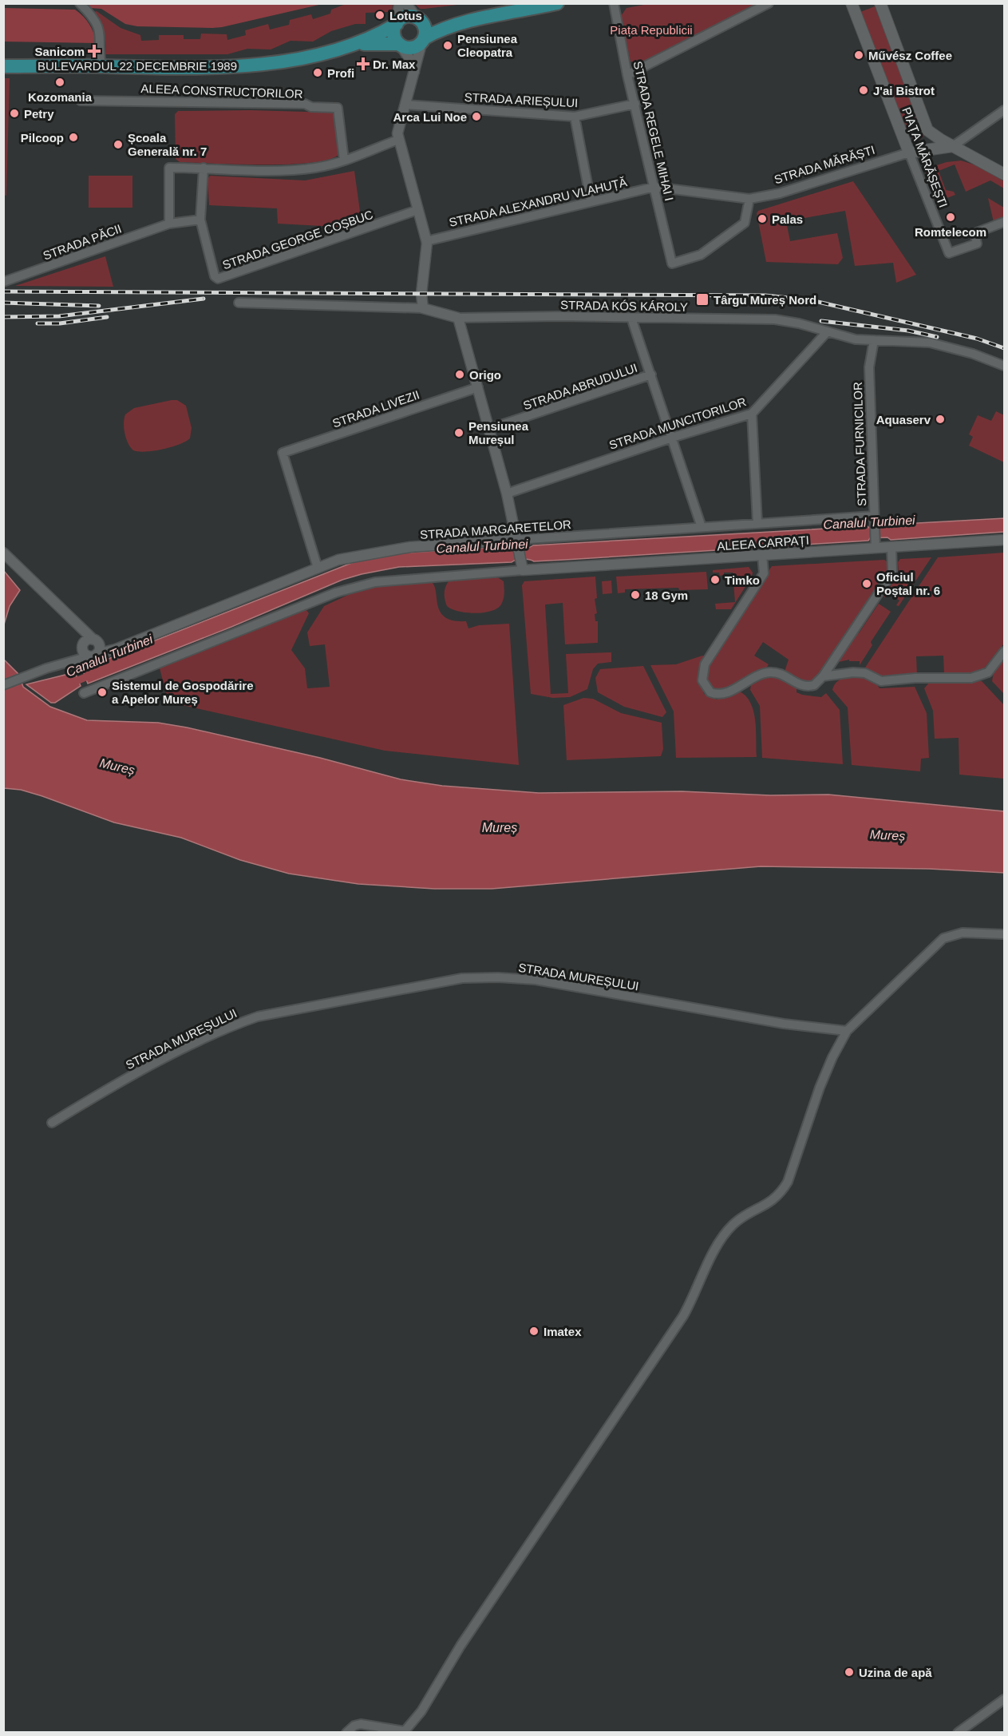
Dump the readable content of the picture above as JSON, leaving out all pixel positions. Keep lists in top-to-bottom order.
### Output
{
  "streets": {
    "main road": ["BULEVARDUL 22 DECEMBRIE 1989", "PIAȚA MĂRĂȘEȘTI", "STRADA MĂRĂȘTI"],
    "street": [
      "ALEEA CONSTRUCTORILOR",
      "STRADA ARIEȘULUI",
      "STRADA REGELE MIHAI I",
      "STRADA ALEXANDRU VLAHUȚĂ",
      "STRADA GEORGE COȘBUC",
      "STRADA PĂCII",
      "STRADA KÓS KÁROLY",
      "STRADA ABRUDULUI",
      "STRADA LIVEZII",
      "STRADA MUNCITORILOR",
      "STRADA FURNICILOR",
      "STRADA MARGARETELOR",
      "ALEEA CARPAȚI",
      "STRADA MUREȘULUI"
    ]
  },
  "crossings": [
    ["STRADA ARIEȘULUI", "STRADA REGELE MIHAI I"],
    ["STRADA REGELE MIHAI I", "STRADA MĂRĂȘTI"],
    ["STRADA REGELE MIHAI I", "STRADA ALEXANDRU VLAHUȚĂ"],
    ["PIAȚA MĂRĂȘEȘTI", "STRADA MĂRĂȘTI"],
    ["STRADA MĂRĂȘTI", "STRADA ALEXANDRU VLAHUȚĂ"],
    ["STRADA KÓS KÁROLY", "STRADA MUNCITORILOR"],
    ["STRADA KÓS KÁROLY", "STRADA FURNICILOR"],
    ["STRADA LIVEZII", "STRADA MARGARETELOR"],
    ["STRADA FURNICILOR", "STRADA MARGARETELOR"],
    ["STRADA FURNICILOR", "ALEEA CARPAȚI"]
  ],
  "water": ["Canalul Turbinei", "Mureș"],
  "parks": ["Piața Republicii"],
  "places": {
    "other": [
      "Lotus",
      "Pensiunea Cleopatra",
      "Művész Coffee",
      "Profi",
      "Kozomania",
      "J'ai Bistrot",
      "Petry",
      "Arca Lui Noe",
      "Pilcoop",
      "Școala Generală nr. 7",
      "Romtelecom",
      "Palas",
      "Origo",
      "Aquaserv",
      "Pensiunea Mureșul",
      "Timko",
      "Oficiul Poștal nr. 6",
      "18 Gym",
      "Sistemul de Gospodărire a Apelor Mureș",
      "Imatex",
      "Uzina de apă"
    ],
    "health": ["Sanicom", "Dr. Max"],
    "transit": ["Târgu Mureș Nord"]
  }
}
